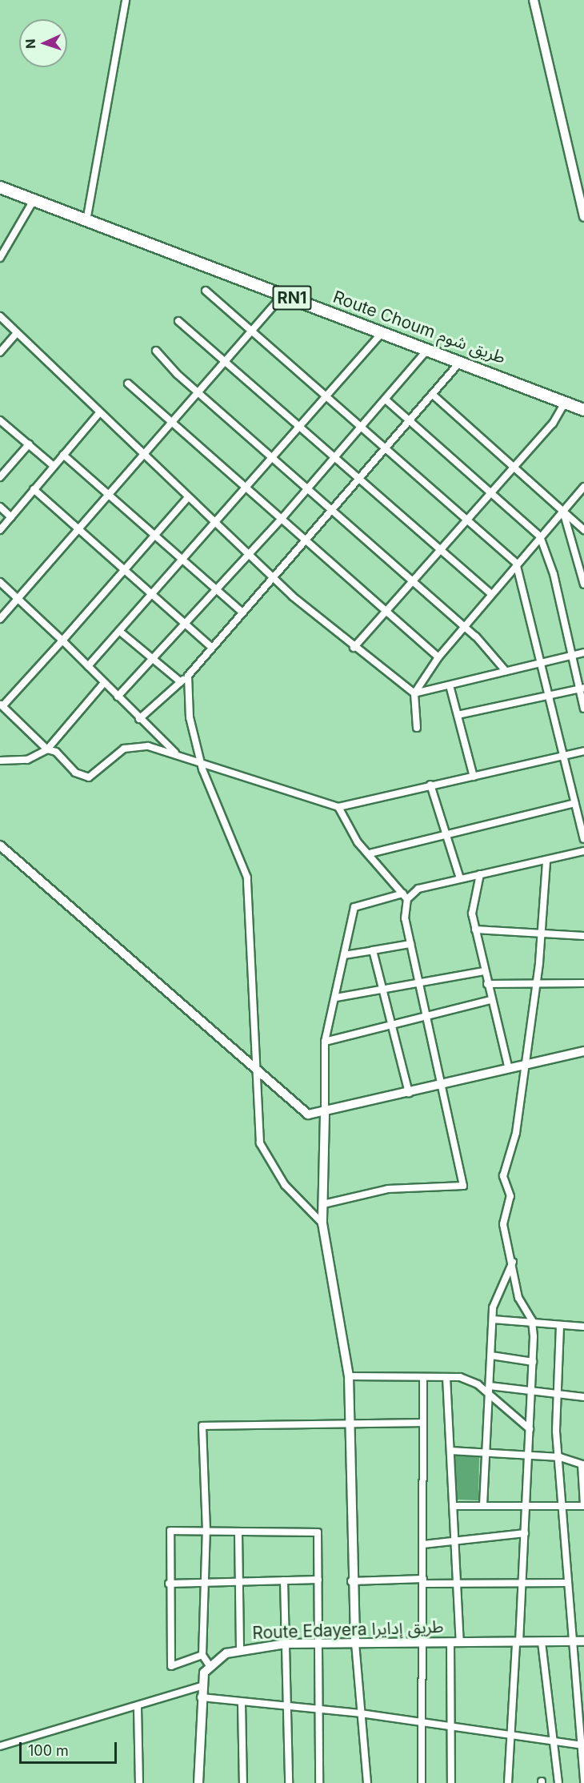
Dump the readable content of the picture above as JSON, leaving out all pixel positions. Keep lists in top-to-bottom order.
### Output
{
  "streets": {
    "highway": ["RN1", "Route Choum طريق شوم"],
    "street": ["Route Edayera طريق إدايرا"]
  },
  "scale_bar": "100 m",
  "north": "left"
}
